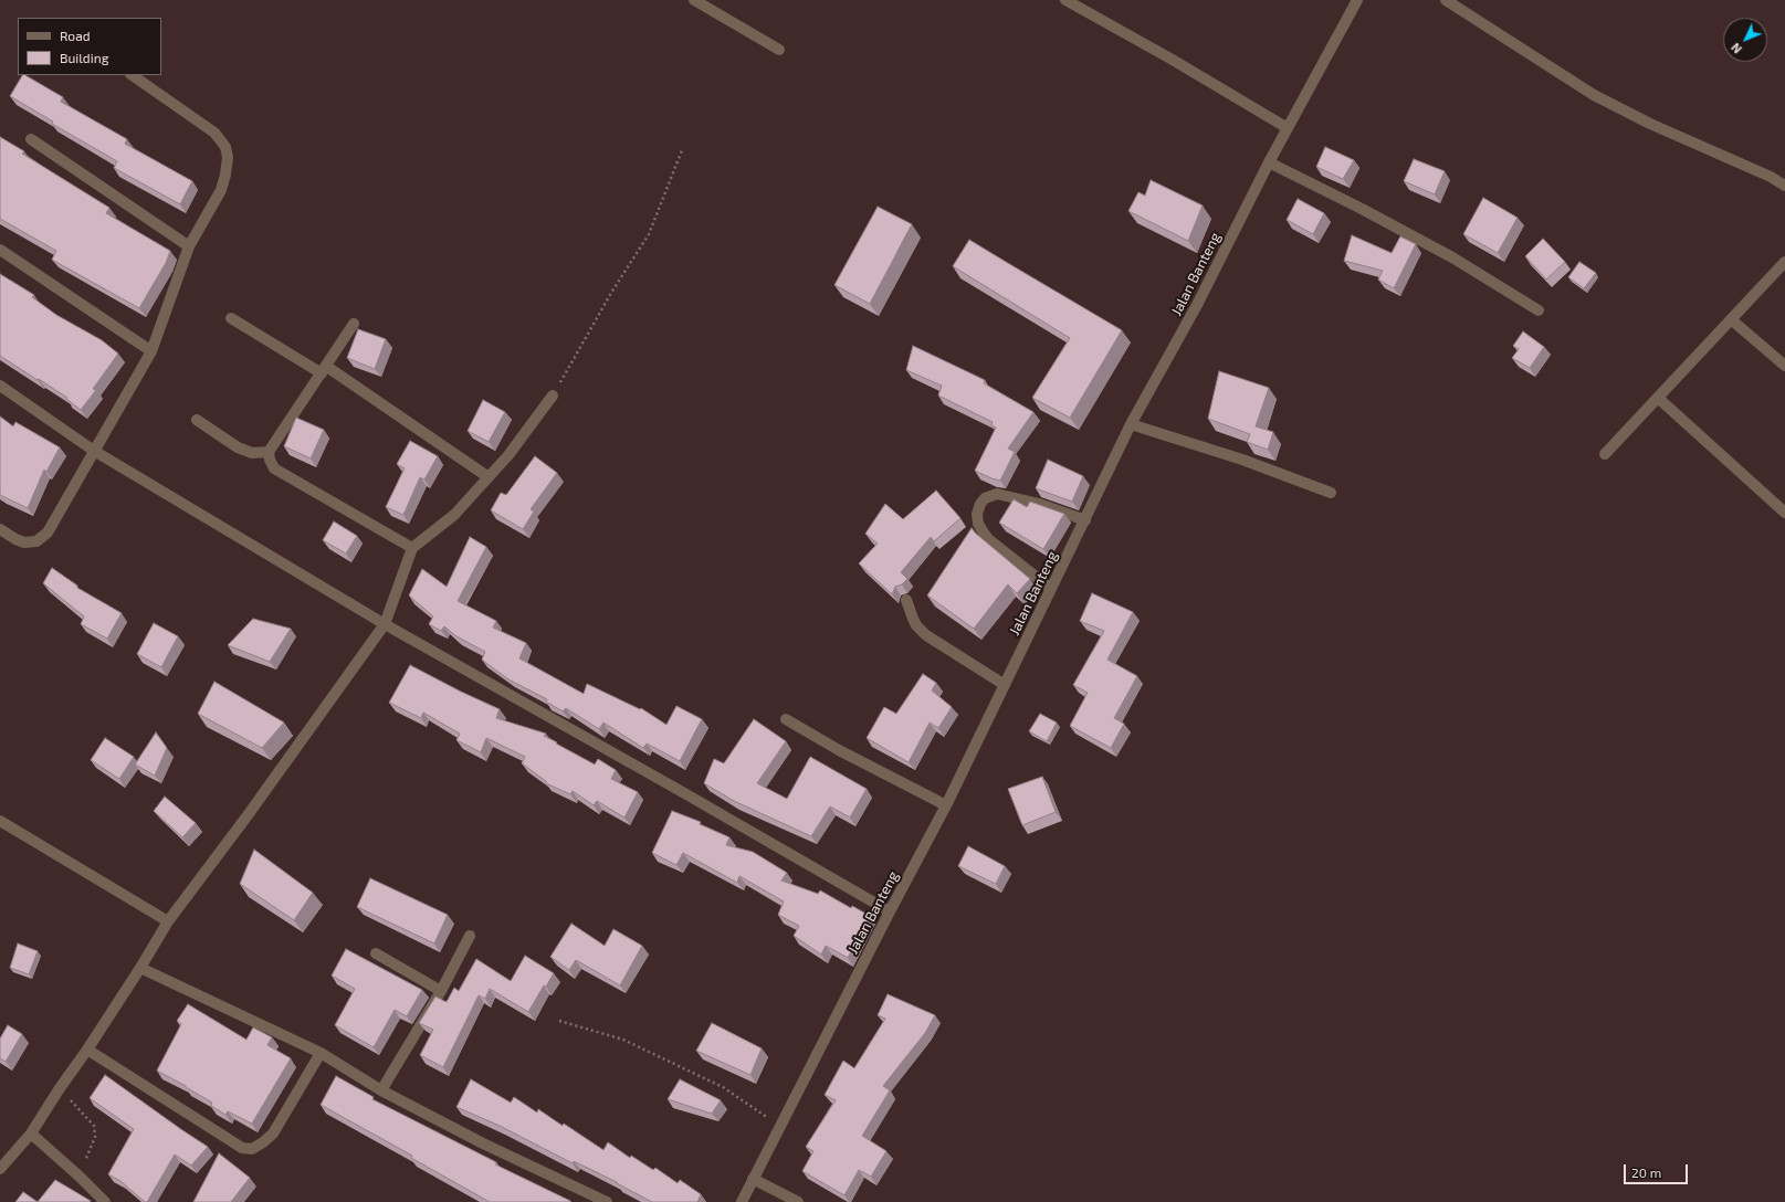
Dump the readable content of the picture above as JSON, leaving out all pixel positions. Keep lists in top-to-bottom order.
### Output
{
  "streets": {
    "street": ["Jalan Banteng"]
  },
  "legend": ["Road", "Building"],
  "scale_bar": "20 m",
  "north": "bottom left"
}
